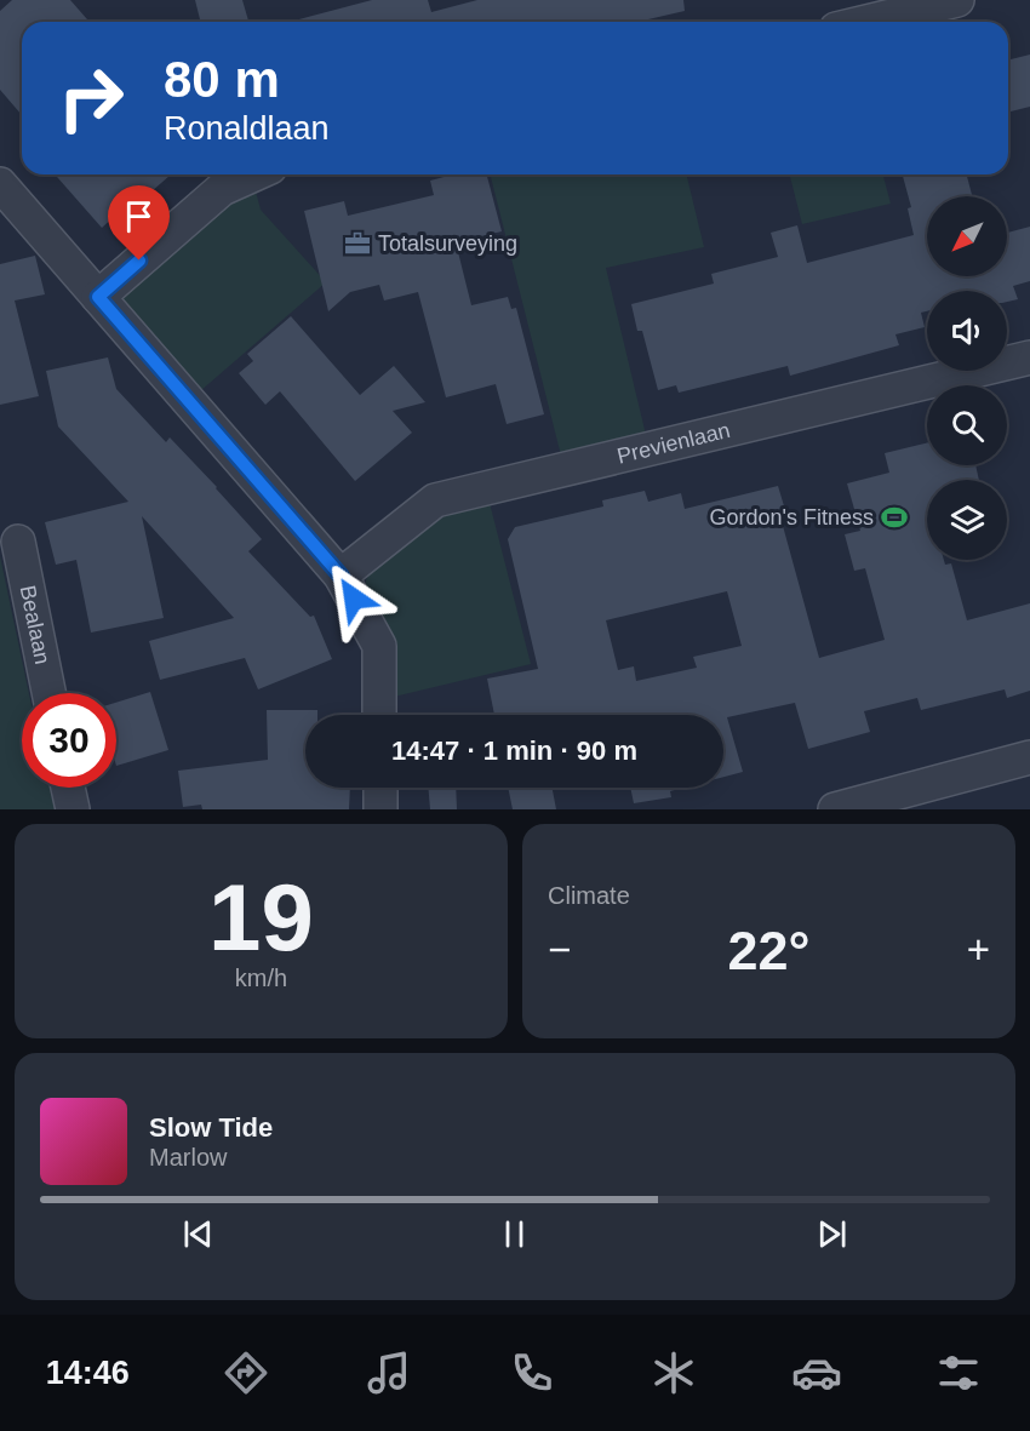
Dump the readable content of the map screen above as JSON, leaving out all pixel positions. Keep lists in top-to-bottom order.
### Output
{
  "streets": {
    "street": ["Previenlaan", "Bealaan"]
  },
  "places": {
    "office": ["Totalsurveying"],
    "sports": ["Gordon's Fitness"]
  },
  "north": "bottom left",
  "page": {
    "turn": ["80 m", "Ronaldlaan"],
    "limit": "30",
    "trip": "14:47 · 1 min · 90 m",
    "tile": [
      ["19", "km/h"],
      "Climate"
    ],
    "heat": ["−", "22°", "+"],
    "song": ["Slow Tide", "Marlow"],
    "tabs": "14:46"
  }
}
